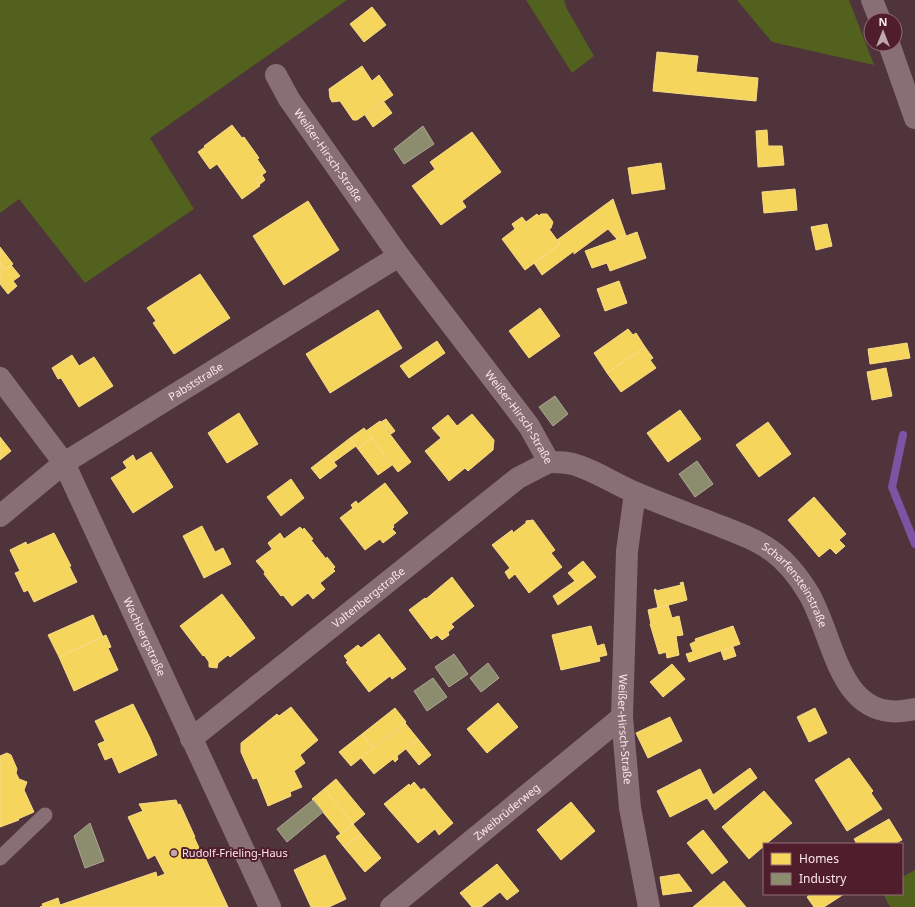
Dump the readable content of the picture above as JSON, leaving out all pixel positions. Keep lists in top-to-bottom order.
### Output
{
  "streets": {
    "street": [
      "Weißer-Hirsch-Straße",
      "Pabststraße",
      "Scharfensteinstraße",
      "Valtenbergstraße",
      "Wachbergstraße",
      "Zweibrüderweg"
    ]
  },
  "crossings": [
    ["Weißer-Hirsch-Straße", "Pabststraße"],
    ["Weißer-Hirsch-Straße", "Scharfensteinstraße"],
    ["Weißer-Hirsch-Straße", "Valtenbergstraße"],
    ["Weißer-Hirsch-Straße", "Zweibrüderweg"],
    ["Pabststraße", "Wachbergstraße"],
    ["Valtenbergstraße", "Wachbergstraße"]
  ],
  "places": ["Rudolf-Frieling-Haus"],
  "legend": ["Homes", "Industry"],
  "north": "top"
}
